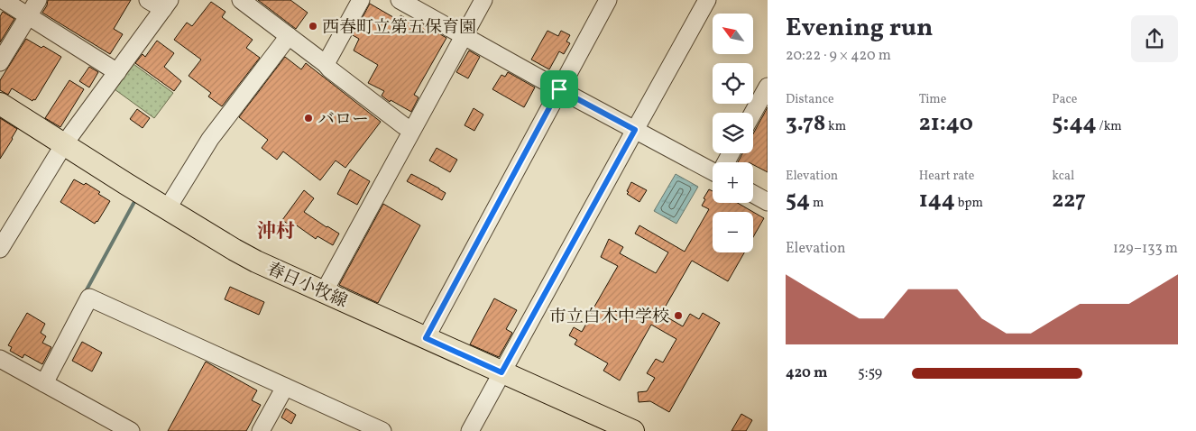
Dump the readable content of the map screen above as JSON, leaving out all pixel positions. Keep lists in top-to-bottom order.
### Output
{
  "streets": {
    "main road": ["春日小牧線"]
  },
  "districts": ["沖村"],
  "places": ["西春町立第五保育園", "バロー", "市立白木中学校"],
  "north": "top left",
  "page": {
    "heading": ["Evening run", "20:22 · 9 × 420 m"],
    "map_buttons": ["+", "−"],
    "stats": [
      ["Distance", "3.78 km"],
      ["Time", "21:40"],
      ["Pace", "5:44 /km"],
      ["Elevation", "54 m"],
      ["Heart rate", "144 bpm"],
      ["kcal", "227"]
    ],
    "chart": ["Elevation", "129–133 m"],
    "list": [
      {
        "name": "420 m",
        "note": "5:59"
      }
    ]
  }
}
